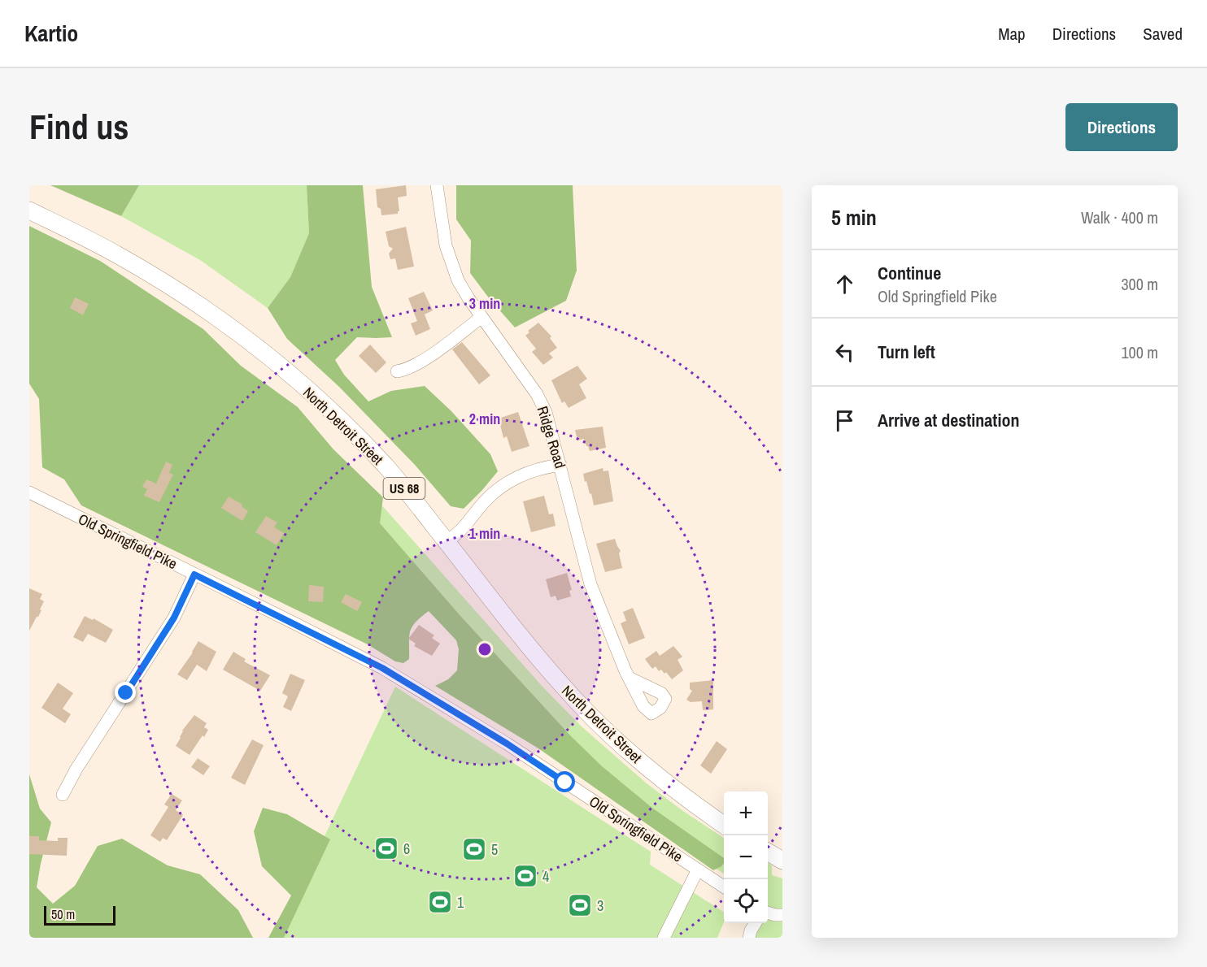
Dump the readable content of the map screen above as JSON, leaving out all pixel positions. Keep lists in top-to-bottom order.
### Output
{
  "streets": {
    "highway": ["North Detroit Street", "US 68"],
    "street": ["Ridge Road", "Old Springfield Pike"]
  },
  "places": {
    "sports": [
      "6",
      "5",
      "4",
      "1",
      "3"
    ]
  },
  "scale_bar": "50 m",
  "page": {
    "header": "Kartio",
    "nav": ["Map", "Directions", "Saved"],
    "buttons": "Directions",
    "title": "Find us",
    "heading": ["5 min", "Walk · 400 m"],
    "list": [
      ["Continue", "Old Springfield Pike", "300 m"],
      ["Turn left", "100 m"],
      "Arrive at destination"
    ],
    "map_buttons": ["+", "−"],
    "scale": "50 m"
  },
  "rings": ["3 min", "2 min", "1 min"]
}
